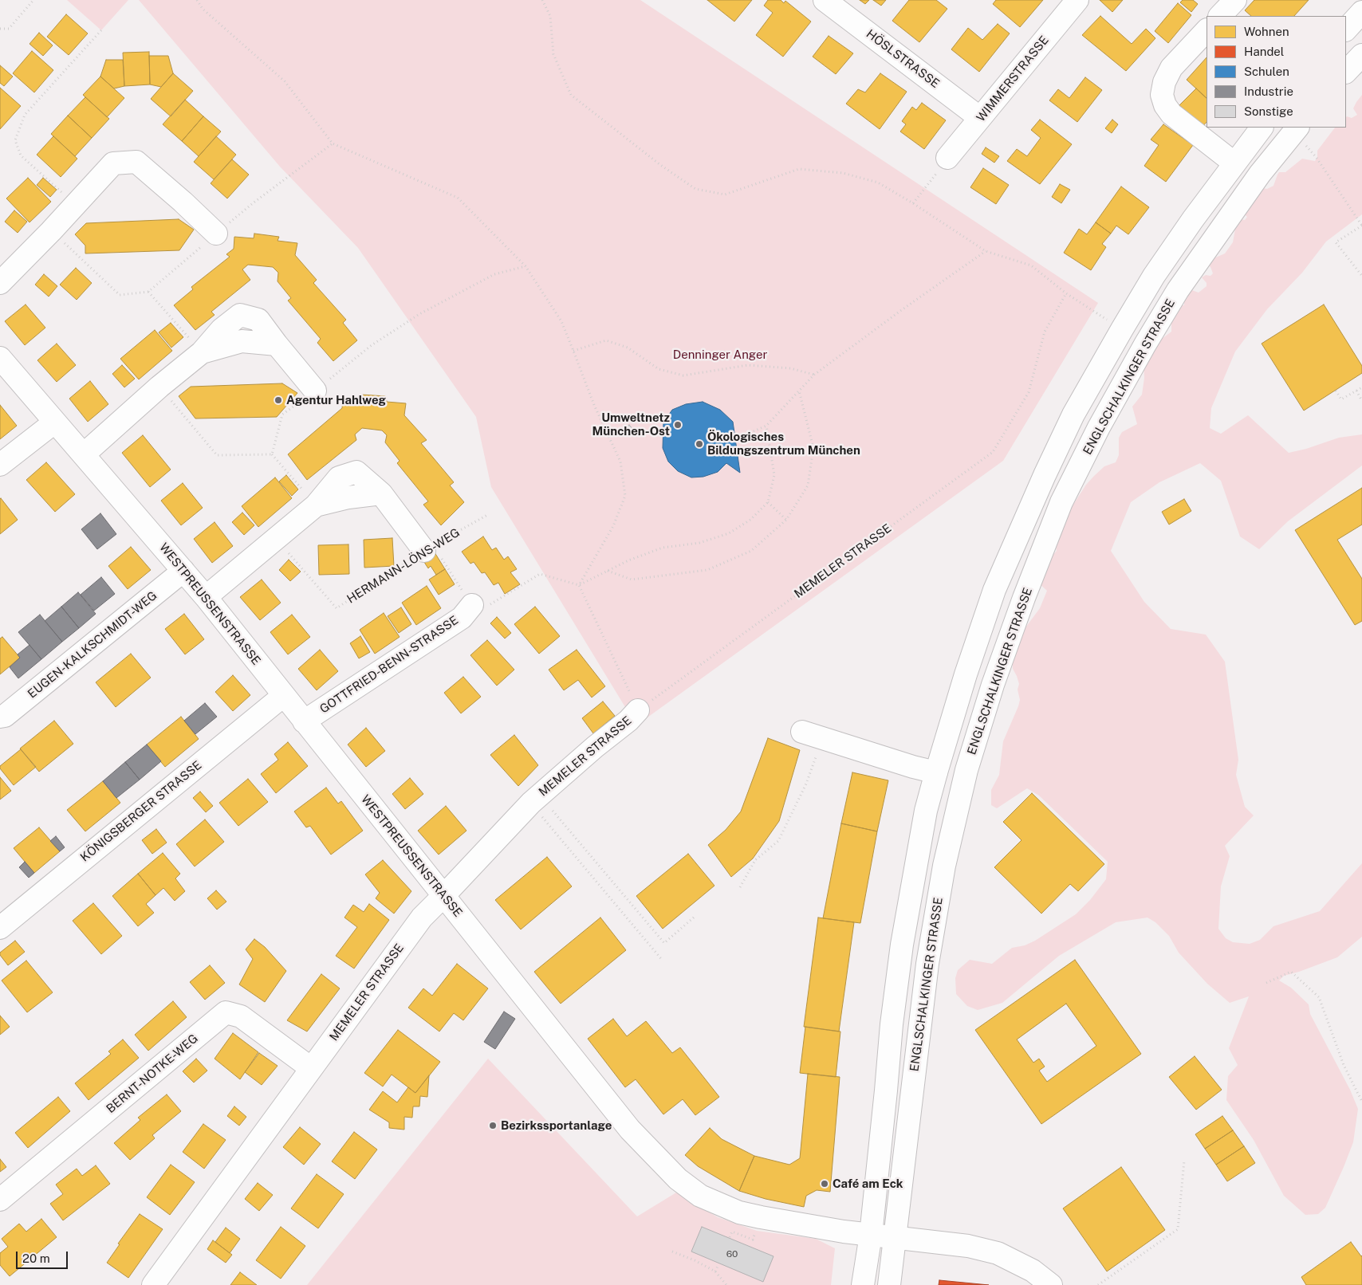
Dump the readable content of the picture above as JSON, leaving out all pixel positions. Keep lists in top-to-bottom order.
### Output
{
  "streets": {
    "street": [
      "HÖSLSTRASSE",
      "WIMMERSTRASSE",
      "ENGLSCHALKINGER STRASSE",
      "MEMELER STRASSE",
      "WESTPREUSSENSTRASSE",
      "EUGEN-KALKSCHMIDT-WEG",
      "GOTTFRIED-BENN-STRASSE",
      "KÖNIGSBERGER STRASSE",
      "BERNT-NOTKE-WEG"
    ],
    "path": ["HERMANN-LÖNS-WEG"]
  },
  "crossings": [
    ["HÖSLSTRASSE", "WIMMERSTRASSE"],
    ["ENGLSCHALKINGER STRASSE", "WESTPREUSSENSTRASSE"],
    ["MEMELER STRASSE", "WESTPREUSSENSTRASSE"],
    ["MEMELER STRASSE", "BERNT-NOTKE-WEG"],
    ["WESTPREUSSENSTRASSE", "EUGEN-KALKSCHMIDT-WEG"],
    ["WESTPREUSSENSTRASSE", "GOTTFRIED-BENN-STRASSE"],
    ["WESTPREUSSENSTRASSE", "KÖNIGSBERGER STRASSE"]
  ],
  "parks": ["Denninger Anger"],
  "places": [
    "Agentur Hahlweg",
    "Umweltnetz München-Ost",
    "Ökologisches Bildungszentrum München",
    "Bezirkssportanlage",
    "Café am Eck"
  ],
  "house_numbers": ["60"],
  "legend": [
    "Wohnen",
    "Handel",
    "Schulen",
    "Industrie",
    "Sonstige"
  ],
  "scale_bar": "20 m"
}
